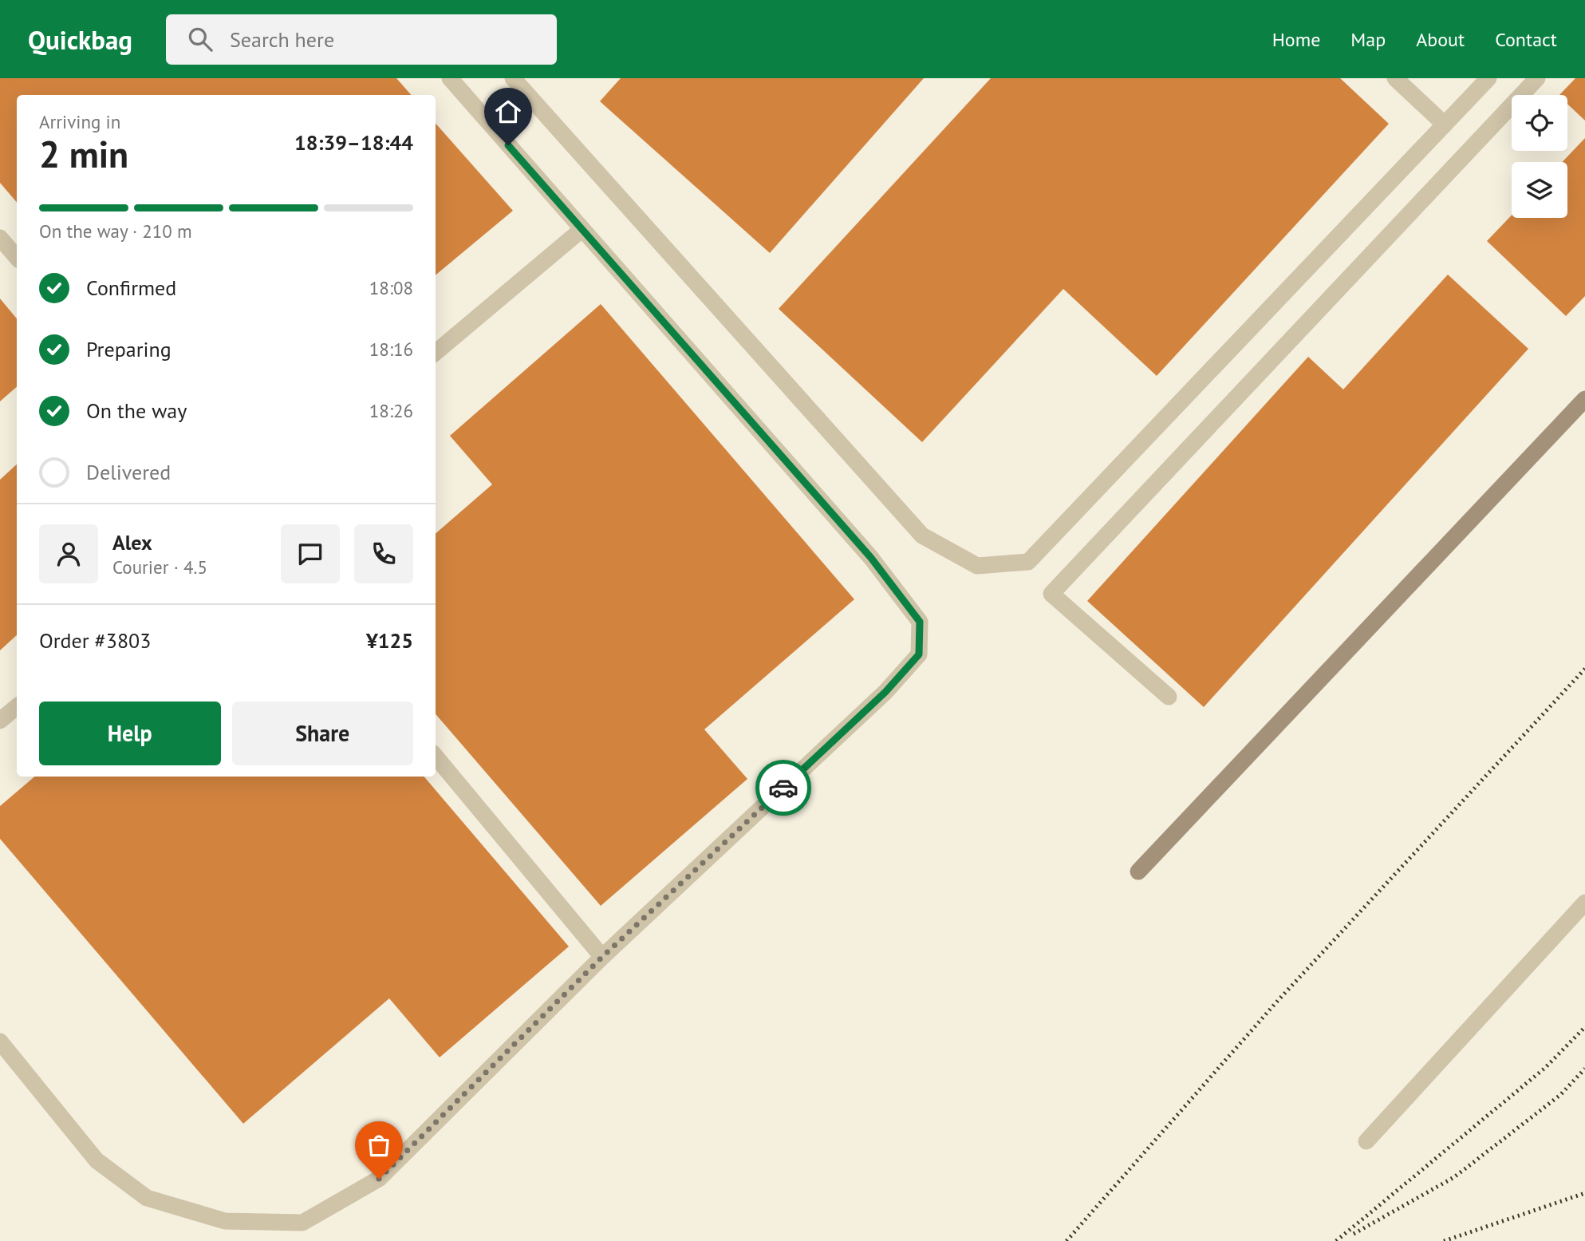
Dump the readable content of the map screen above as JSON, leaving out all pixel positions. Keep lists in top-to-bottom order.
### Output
{
  "page": {
    "header": "Quickbag",
    "search": "Search here",
    "nav": [
      "Home",
      "Map",
      "About",
      "Contact"
    ],
    "heading": ["2 min", "Arriving in", "18:39–18:44"],
    "panel": [
      "Alex",
      "Courier · 4.5",
      "Order #3803",
      "¥125"
    ],
    "bar": "On the way · 210 m",
    "list": [
      ["Confirmed", "18:08"],
      ["Preparing", "18:16"],
      ["On the way", "18:26"],
      "Delivered"
    ],
    "buttons": ["Help", "Share"]
  }
}
